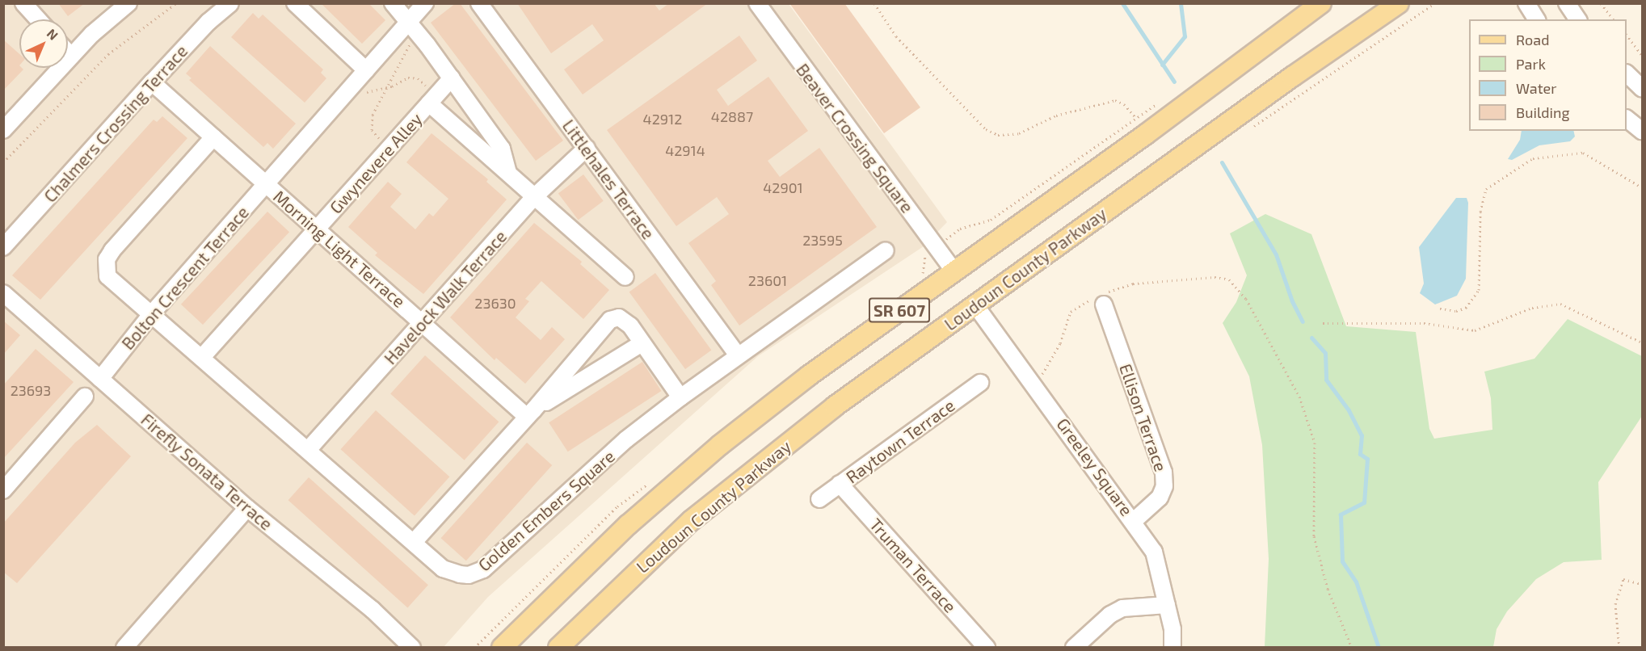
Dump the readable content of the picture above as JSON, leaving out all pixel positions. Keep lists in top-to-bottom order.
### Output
{
  "streets": {
    "main road": ["Loudoun County Parkway", "SR 607"],
    "street": [
      "Chalmers Crossing Terrace",
      "Beaver Crossing Square",
      "Gwynevere Alley",
      "Littlehales Terrace",
      "Morning Light Terrace",
      "Bolton Crescent Terrace",
      "Havelock Walk Terrace",
      "Ellison Terrace",
      "Raytown Terrace",
      "Greeley Square",
      "Firefly Sonata Terrace",
      "Golden Embers Square",
      "Truman Terrace"
    ]
  },
  "crossings": [
    ["Chalmers Crossing Terrace", "Morning Light Terrace"],
    ["Beaver Crossing Square", "SR 607"],
    ["Gwynevere Alley", "Morning Light Terrace"],
    ["Gwynevere Alley", "Golden Embers Square"],
    ["Littlehales Terrace", "Havelock Walk Terrace"],
    ["Littlehales Terrace", "Golden Embers Square"],
    ["Morning Light Terrace", "Bolton Crescent Terrace"],
    ["Morning Light Terrace", "Havelock Walk Terrace"],
    ["Morning Light Terrace", "Golden Embers Square"],
    ["Loudoun County Parkway", "Greeley Square"],
    ["Bolton Crescent Terrace", "Firefly Sonata Terrace"],
    ["Bolton Crescent Terrace", "Golden Embers Square"],
    ["Havelock Walk Terrace", "Golden Embers Square"],
    ["Ellison Terrace", "Greeley Square"],
    ["Raytown Terrace", "Truman Terrace"]
  ],
  "house_numbers": [
    "42887",
    "42912",
    "42914",
    "42901",
    "23595",
    "23601",
    "23630",
    "23693"
  ],
  "legend": [
    "Road",
    "Park",
    "Water",
    "Building"
  ],
  "north": "top right"
}
